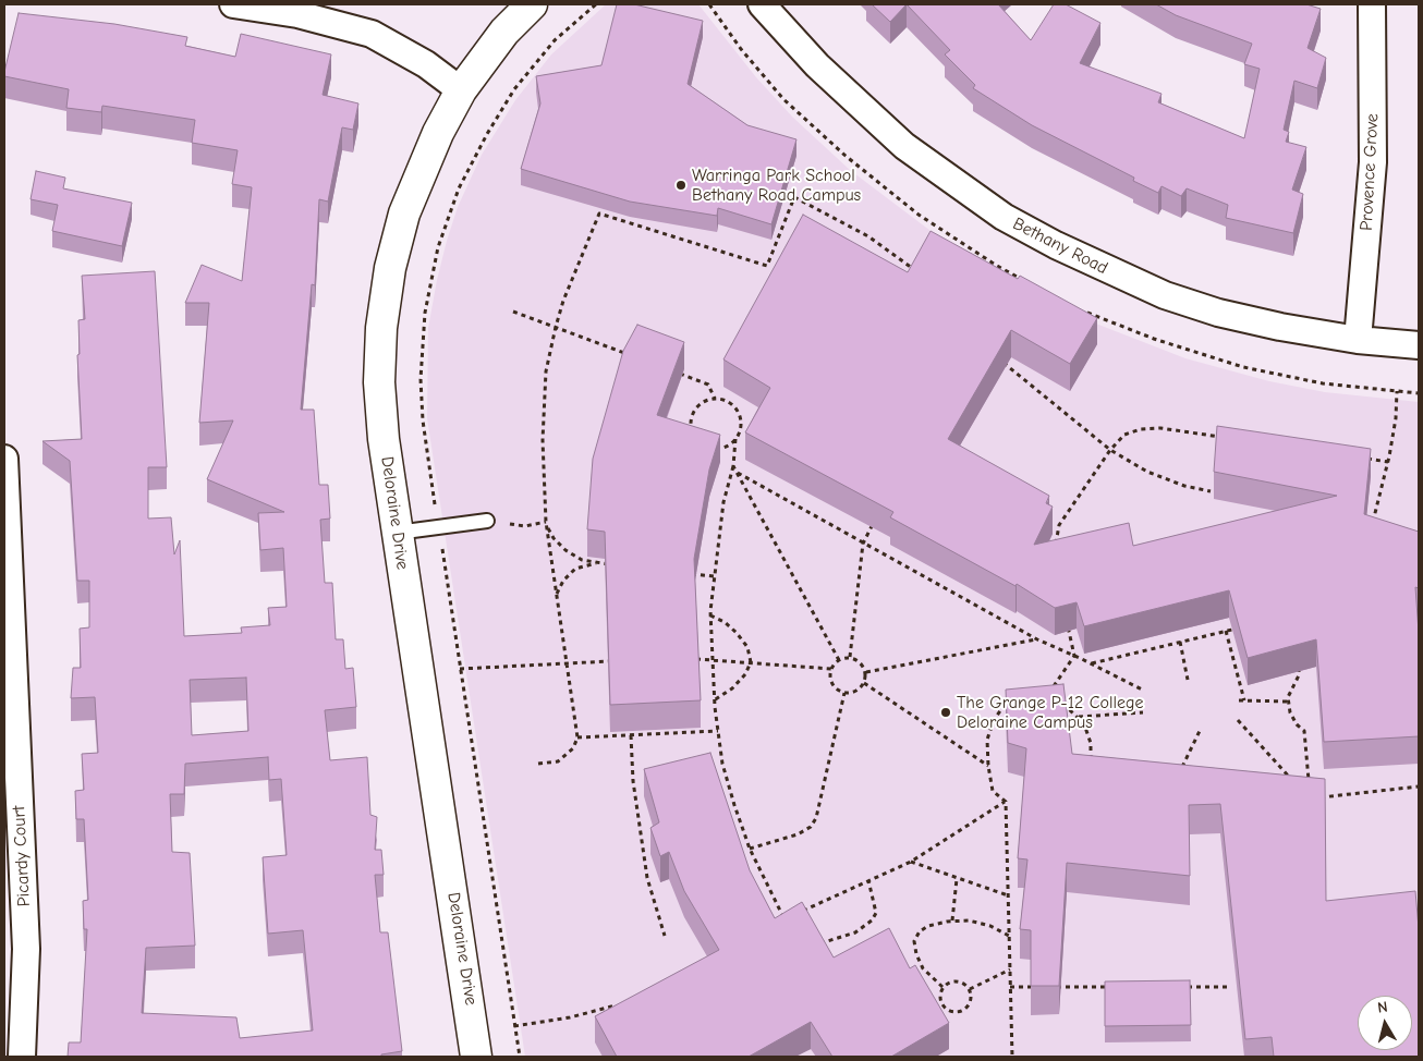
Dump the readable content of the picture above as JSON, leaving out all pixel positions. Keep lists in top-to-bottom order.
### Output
{
  "streets": {
    "street": [
      "Provence Grove",
      "Bethany Road",
      "Deloraine Drive",
      "Picardy Court"
    ]
  },
  "crossings": [
    ["Provence Grove", "Bethany Road"]
  ],
  "places": ["Warringa Park School Bethany Road Campus", "The Grange P-12 College Deloraine Campus"],
  "north": "top"
}
